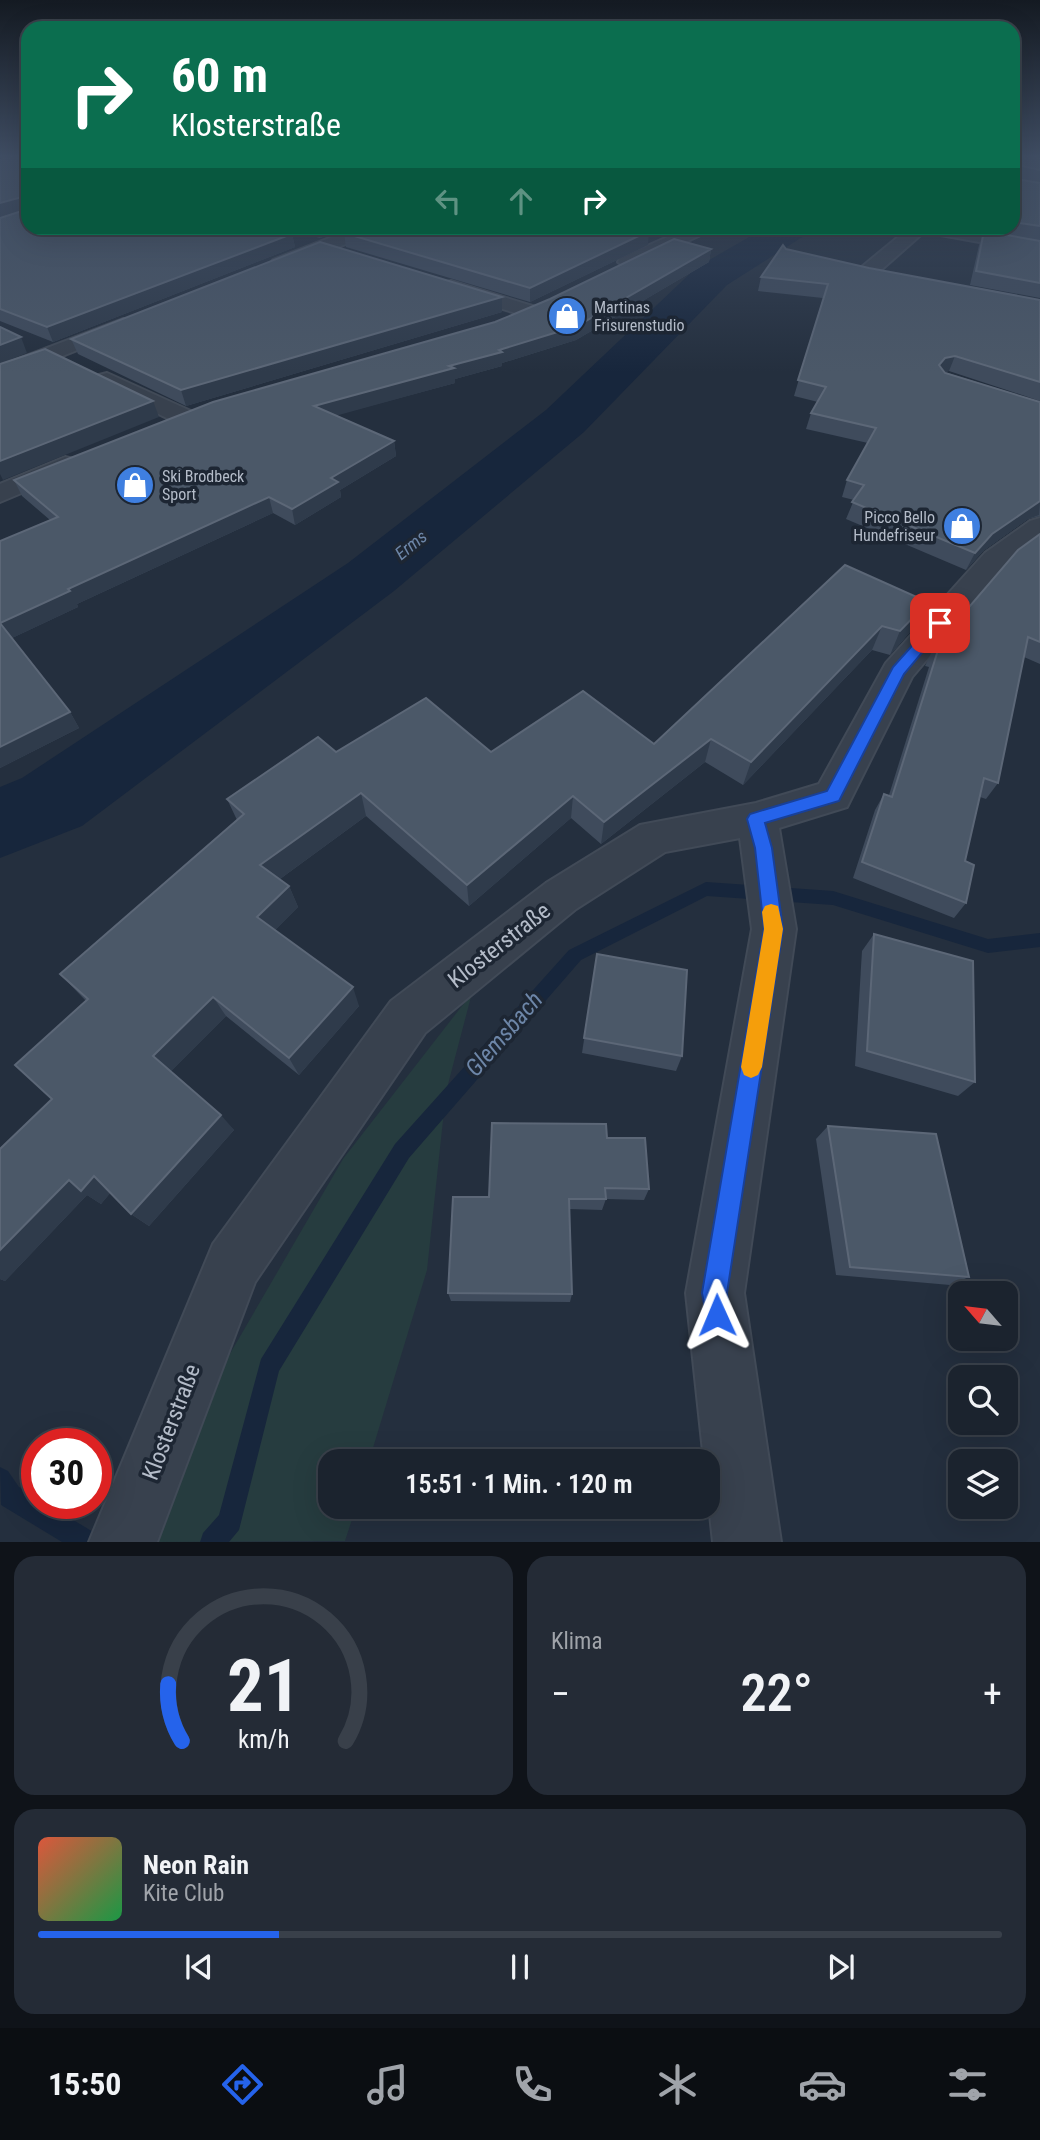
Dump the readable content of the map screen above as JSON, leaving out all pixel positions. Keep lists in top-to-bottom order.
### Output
{
  "streets": {
    "street": ["Klosterstraße"]
  },
  "water": ["Erms", "Glemsbach"],
  "places": {
    "shop": ["Martinas Frisurenstudio", "Ski Brodbeck Sport", "Picco Bello Hundefriseur"]
  },
  "north": "top left",
  "page": {
    "turn": ["60 m", "Klosterstraße"],
    "limit": "30",
    "trip": "15:51 · 1 Min. · 120 m",
    "tile": "Klima",
    "heat": ["−", "22°", "+"],
    "song": ["Neon Rain", "Kite Club"],
    "tabs": "15:50",
    "gauge": ["21", "km/h"]
  }
}
